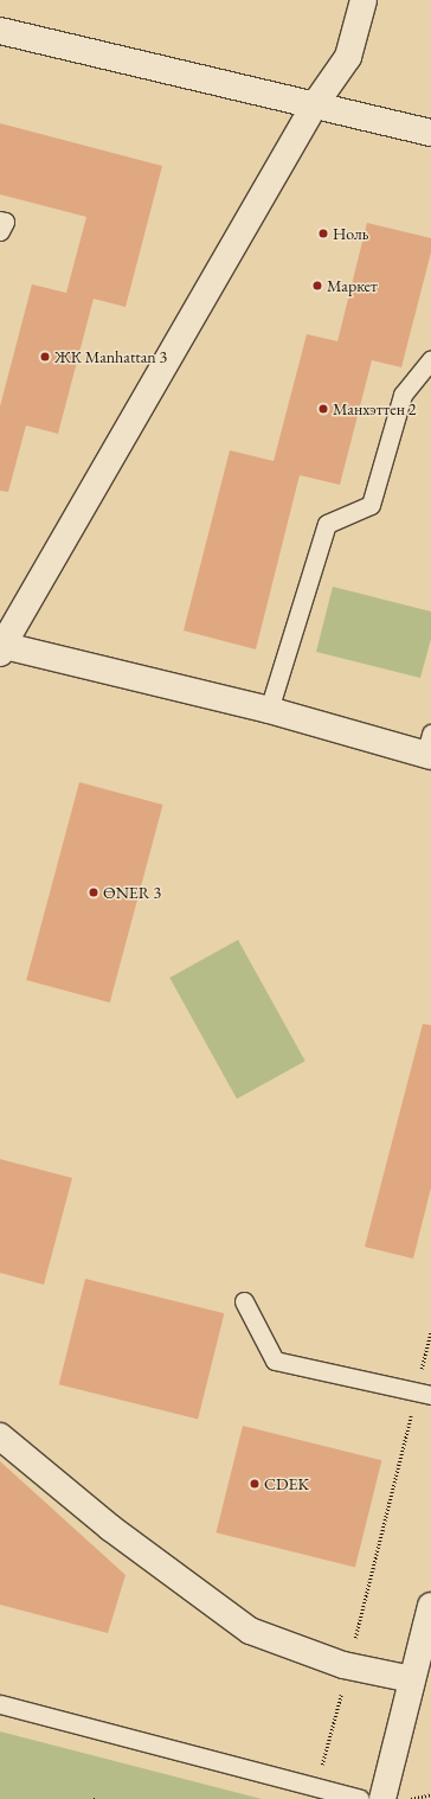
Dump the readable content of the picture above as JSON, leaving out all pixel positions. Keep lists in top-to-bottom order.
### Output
{
  "places": [
    "Ноль",
    "Маркет",
    "ЖК Manhattan 3",
    "Манхэттен 2",
    "ӨNER 3",
    "CDEK"
  ]
}
